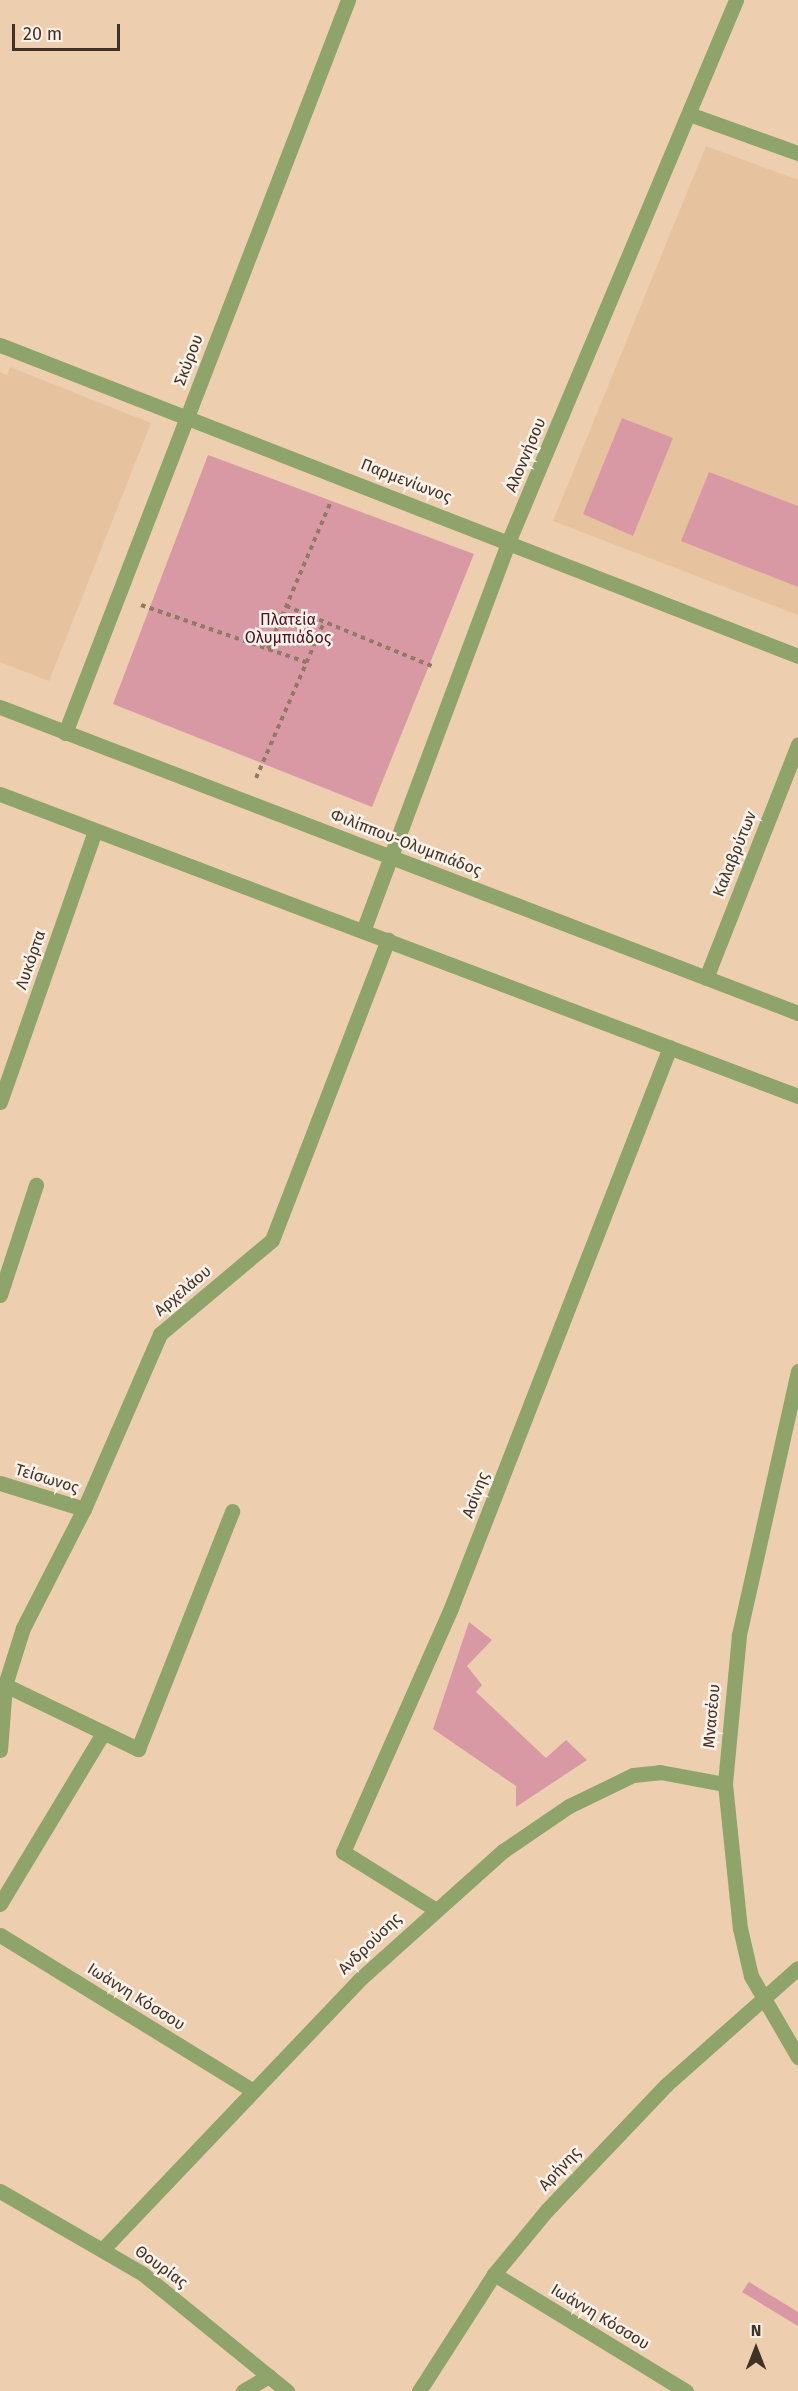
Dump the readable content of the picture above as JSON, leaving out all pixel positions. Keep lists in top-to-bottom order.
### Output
{
  "streets": {
    "street": [
      "Σκύρου",
      "Αλοννήσου",
      "Παρμενίωνος",
      "Φιλίππου-Ολυμπιάδος",
      "Καλαβρύτων",
      "Λυκόρτα",
      "Αρχελάου",
      "Τείσωνος",
      "Ασίνης",
      "Μνασέου",
      "Ανδρούσης",
      "Ιωάννη Κόσσου",
      "Αρήνης",
      "Θουρίας"
    ]
  },
  "crossings": [
    ["Σκύρου", "Παρμενίωνος"],
    ["Σκύρου", "Φιλίππου-Ολυμπιάδος"],
    ["Αλοννήσου", "Παρμενίωνος"],
    ["Αλοννήσου", "Φιλίππου-Ολυμπιάδος"],
    ["Φιλίππου-Ολυμπιάδος", "Καλαβρύτων"],
    ["Αρχελάου", "Τείσωνος"],
    ["Ασίνης", "Ανδρούσης"],
    ["Μνασέου", "Ανδρούσης"],
    ["Μνασέου", "Αρήνης"],
    ["Ανδρούσης", "Ιωάννη Κόσσου"],
    ["Ανδρούσης", "Θουρίας"],
    ["Ιωάννη Κόσσου", "Αρήνης"]
  ],
  "parks": ["Πλατεία Ολυμπιάδος"],
  "scale_bar": "20 m",
  "north": "top"
}
